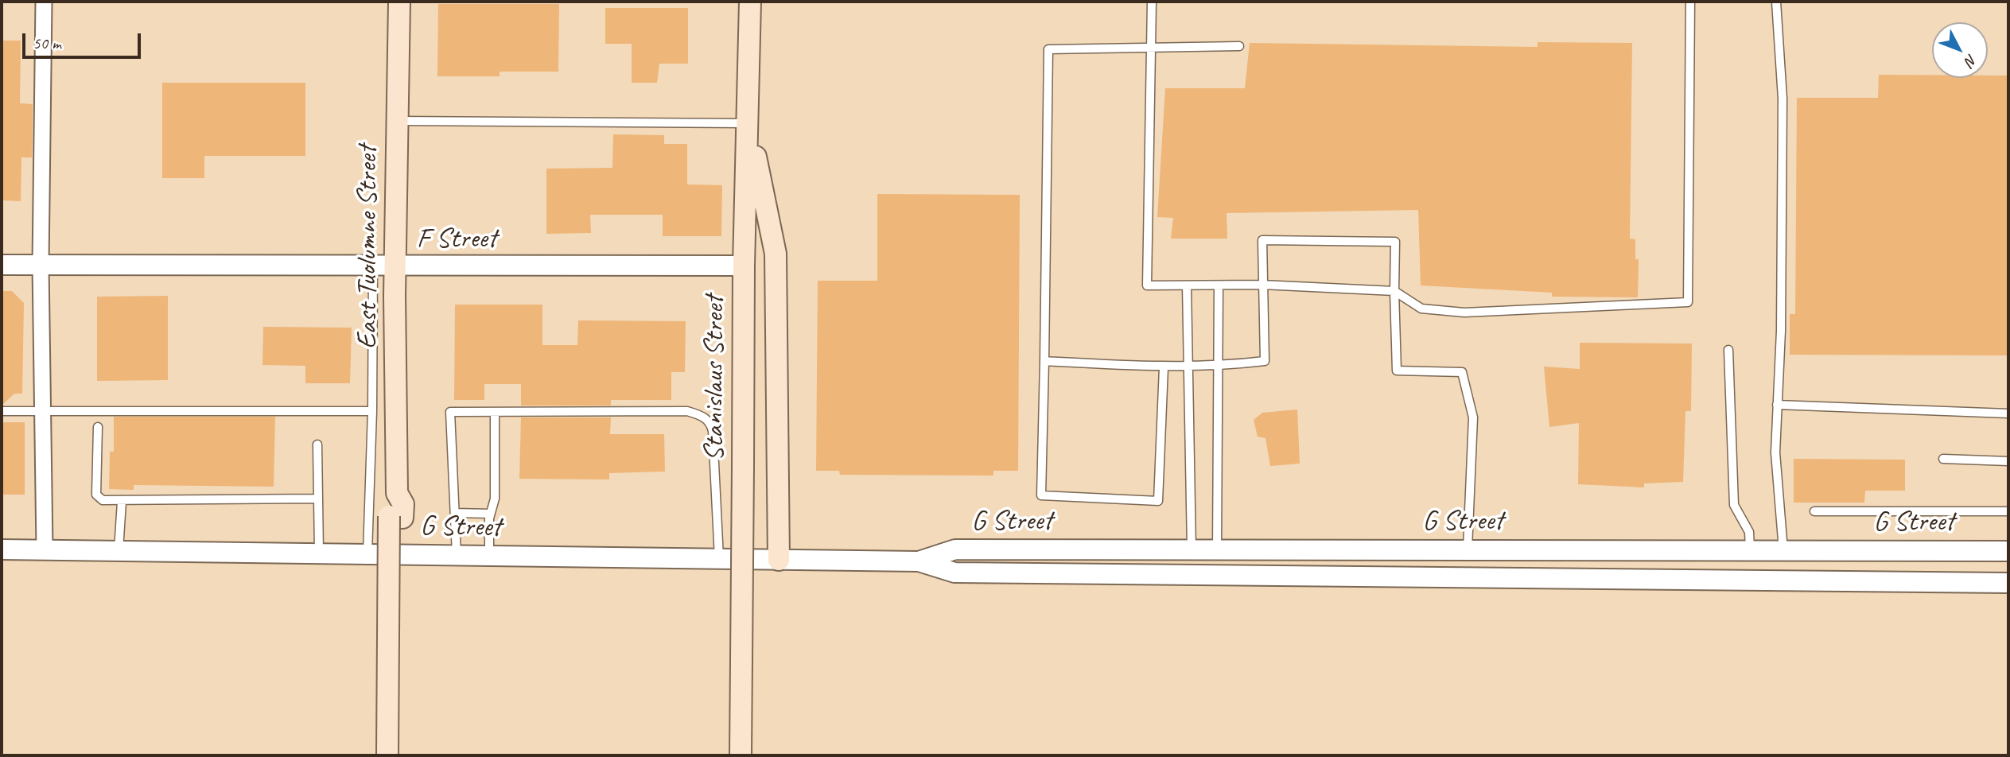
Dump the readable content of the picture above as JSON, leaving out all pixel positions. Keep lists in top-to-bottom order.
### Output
{
  "streets": {
    "main road": ["East Tuolumne Street", "Stanislaus Street"],
    "street": ["F Street", "G Street"]
  },
  "crossings": [
    ["F Street", "East Tuolumne Street"],
    ["F Street", "Stanislaus Street"]
  ],
  "scale_bar": "50 m",
  "north": "bottom right"
}
